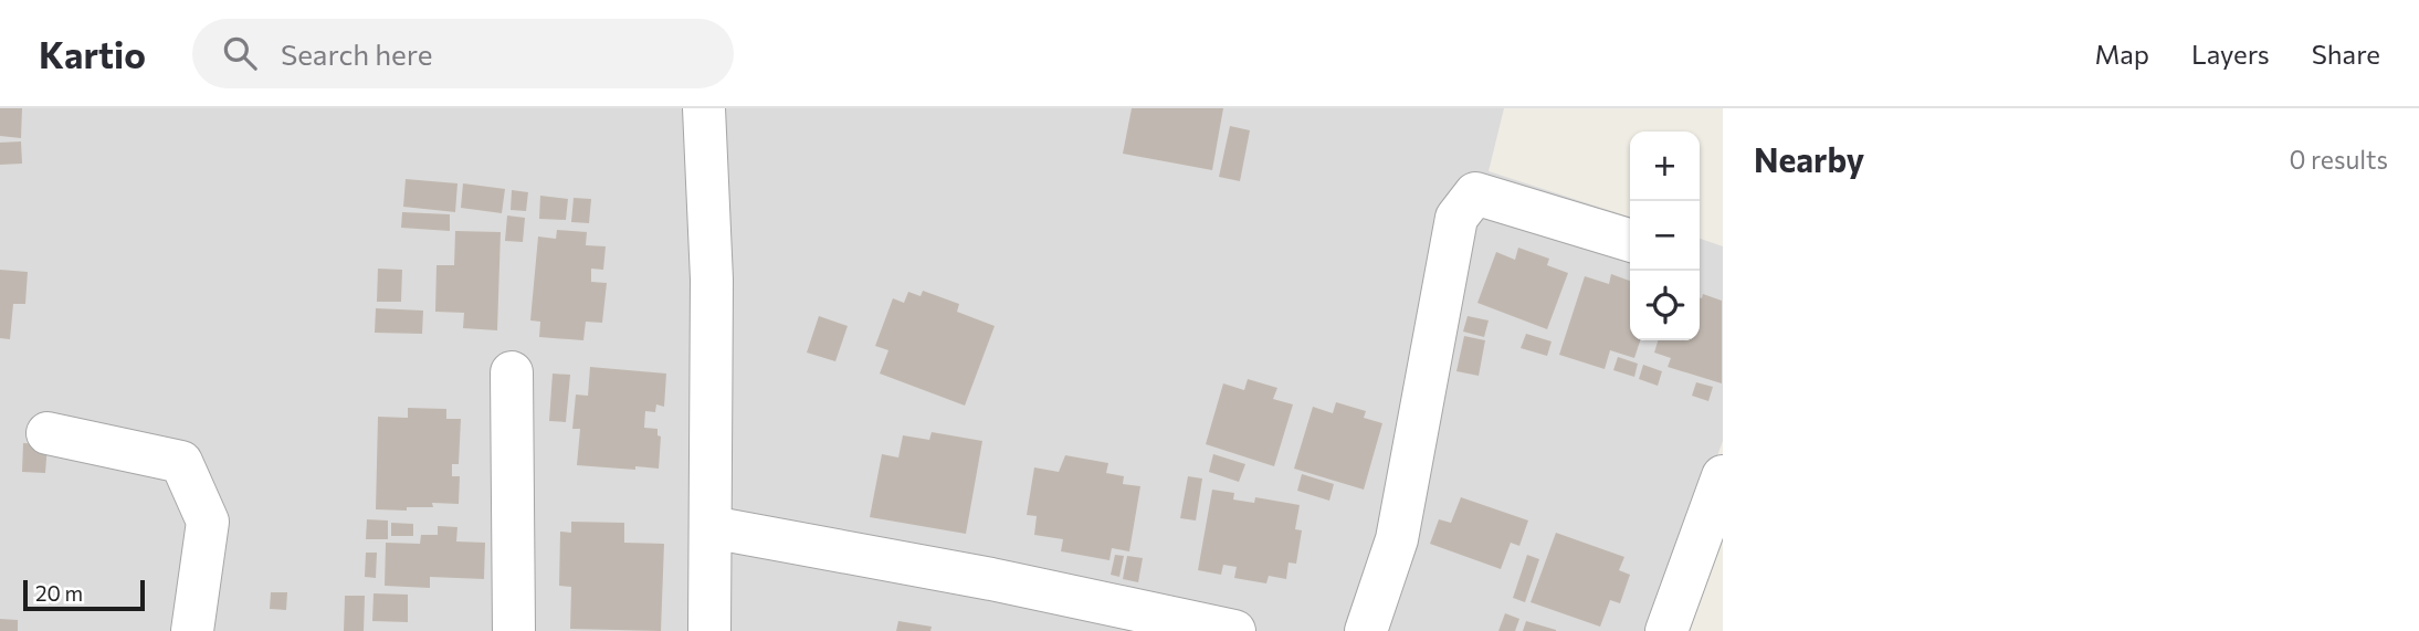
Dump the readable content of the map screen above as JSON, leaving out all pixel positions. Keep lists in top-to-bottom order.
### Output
{
  "scale_bar": "20 m",
  "page": {
    "header": "Kartio",
    "search": "Search here",
    "nav": ["Map", "Layers", "Share"],
    "heading": ["Nearby", "0 results"],
    "map_buttons": ["+", "−"],
    "scale": "20 m"
  }
}
